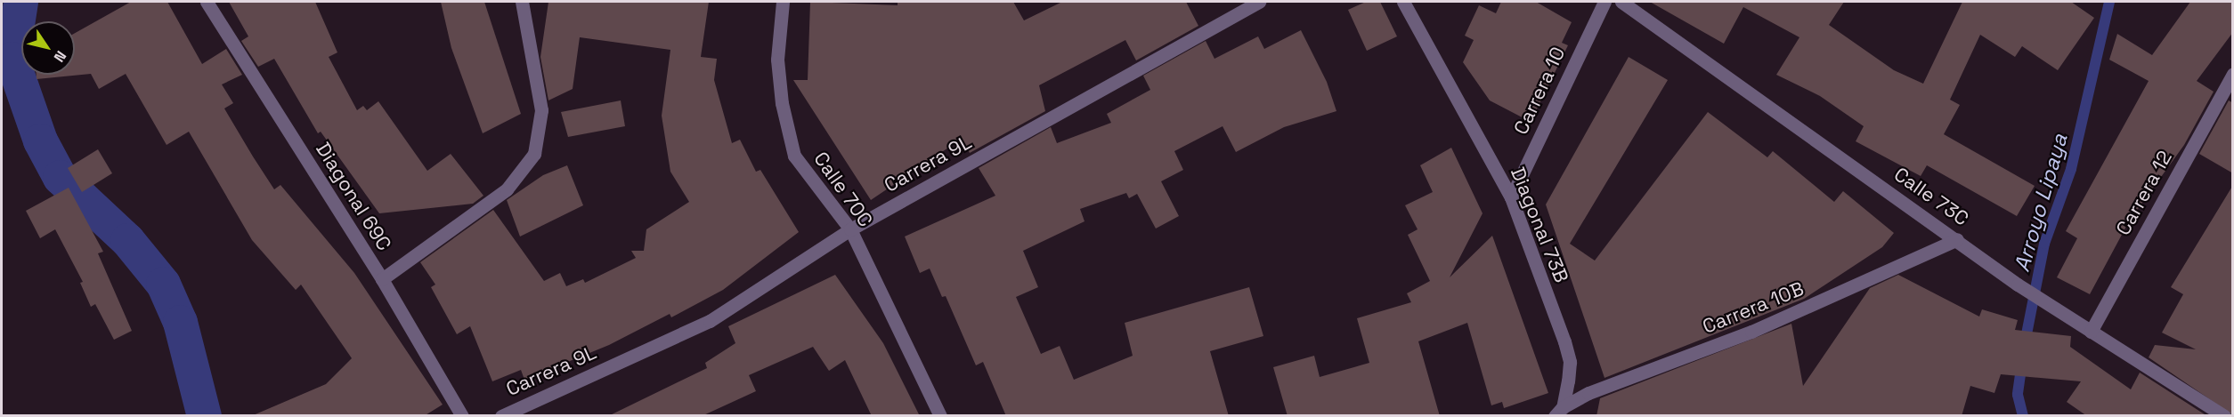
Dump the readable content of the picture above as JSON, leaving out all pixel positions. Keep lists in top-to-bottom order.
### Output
{
  "streets": {
    "street": [
      "Carrera 10",
      "Carrera 9L",
      "Calle 70C",
      "Carrera 12",
      "Diagonal 69C",
      "Calle 73C",
      "Diagonal 73B",
      "Carrera 10B"
    ]
  },
  "crossings": [
    ["Carrera 10", "Diagonal 73B"],
    ["Carrera 9L", "Calle 70C"],
    ["Carrera 12", "Calle 73C"],
    ["Calle 73C", "Carrera 10B"],
    ["Diagonal 73B", "Carrera 10B"]
  ],
  "water": ["Arroyo Lipaya"],
  "north": "bottom right"
}
